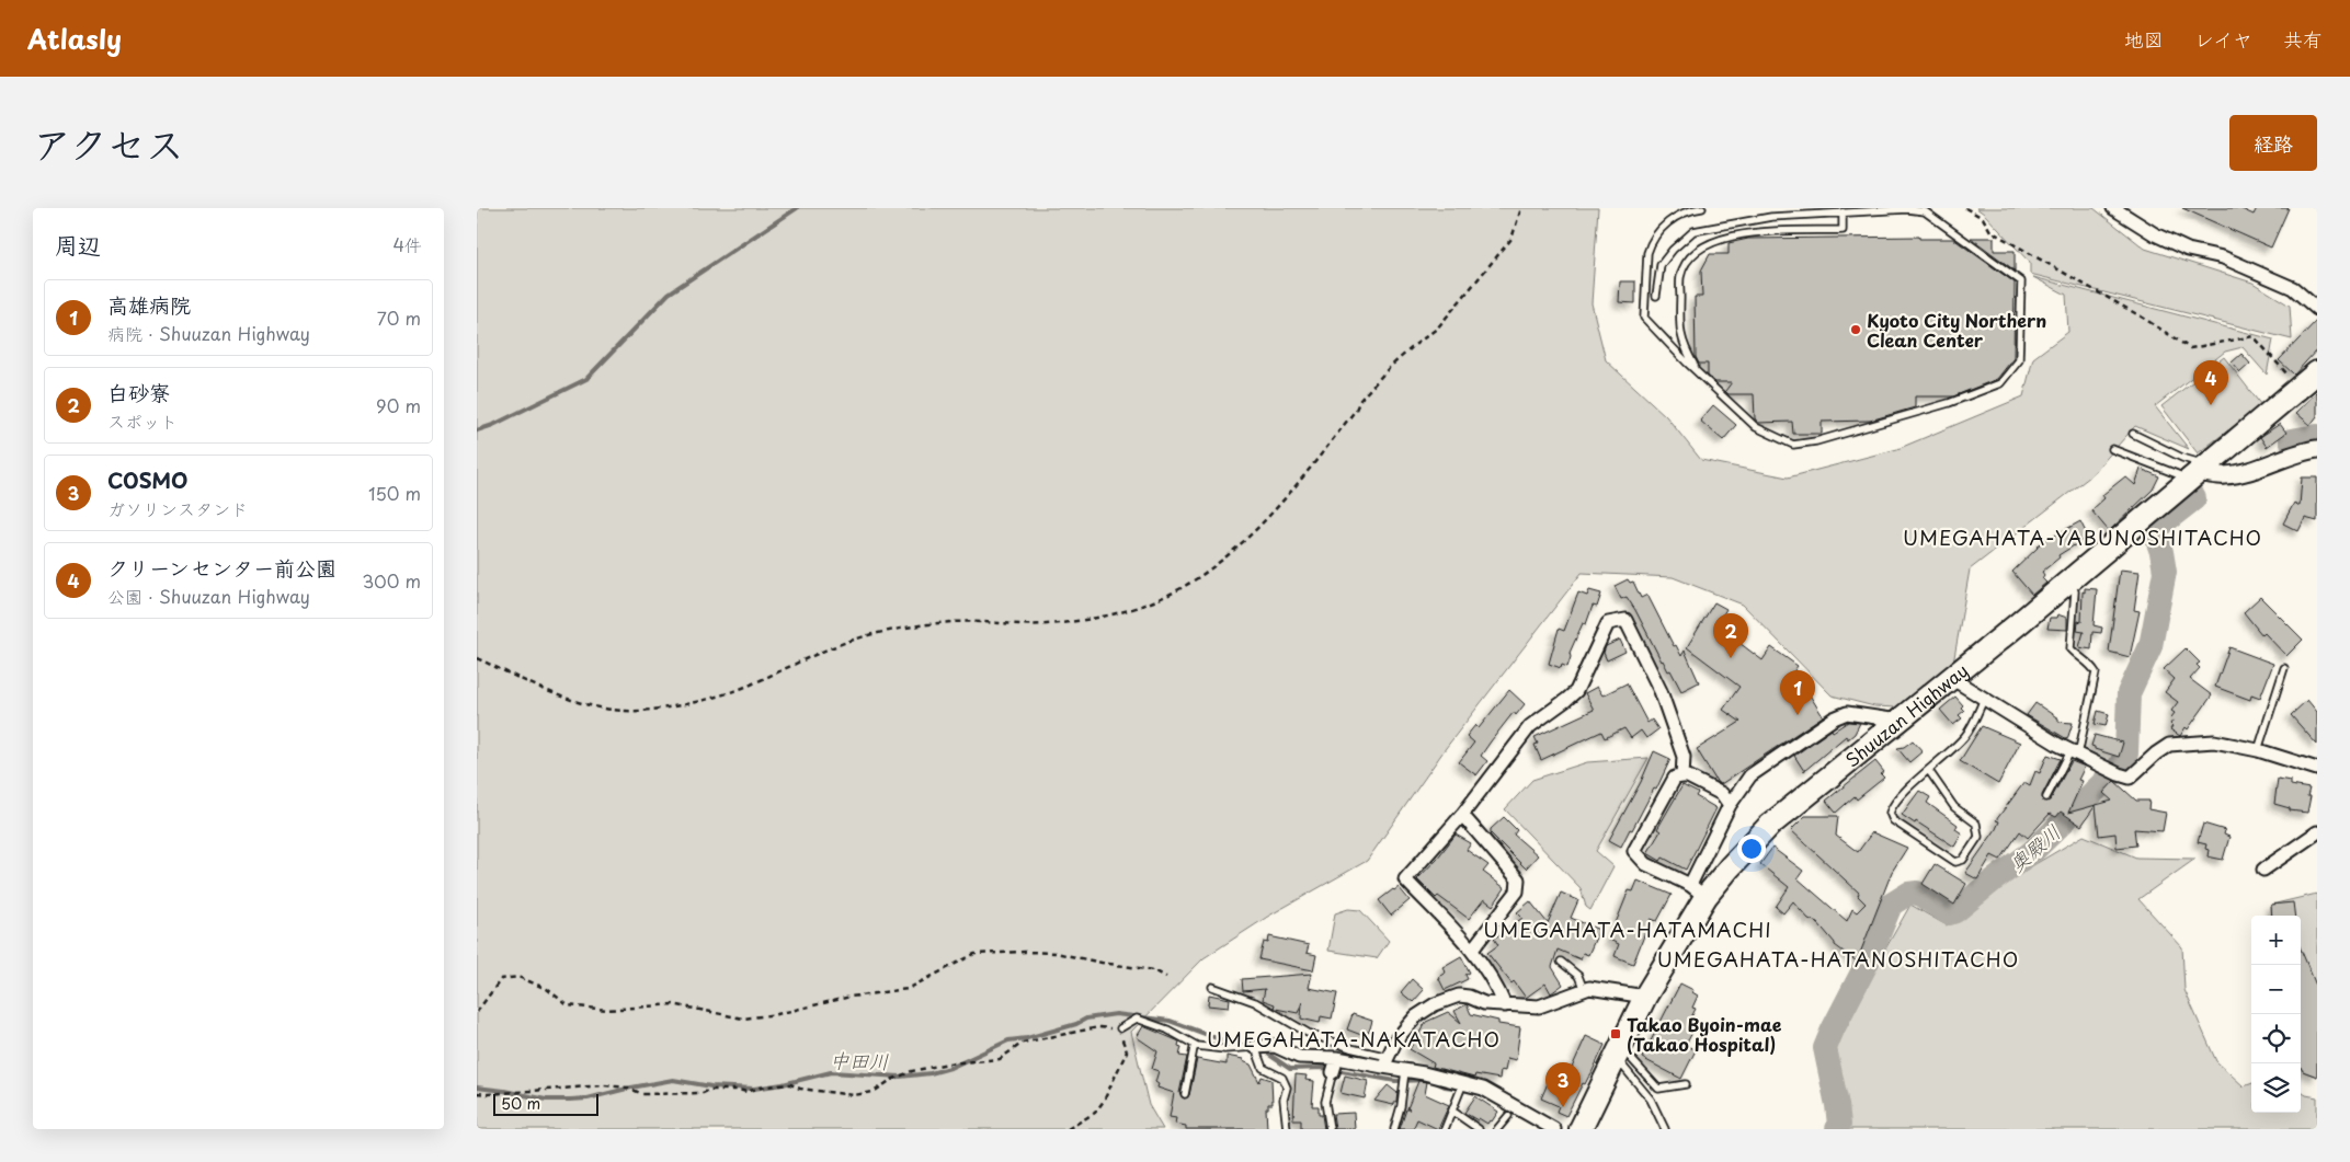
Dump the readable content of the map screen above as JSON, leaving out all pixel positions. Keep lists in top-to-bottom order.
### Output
{
  "streets": {
    "highway": ["Shuuzan Highway"]
  },
  "districts": [
    "UMEGAHATA-YABUNOSHITACHO",
    "UMEGAHATA-HATAMACHI",
    "UMEGAHATA-HATANOSHITACHO",
    "UMEGAHATA-NAKATACHO"
  ],
  "water": ["奥殿川", "中田川"],
  "places": {
    "other": ["Kyoto City Northern Clean Center"],
    "transit": ["Takao Byoin-mae (Takao Hospital)"]
  },
  "scale_bar": "50 m",
  "page": {
    "header": "Atlasly",
    "nav": ["地図", "レイヤ", "共有"],
    "title": "アクセス",
    "buttons": "経路",
    "heading": ["周辺", "4件"],
    "list": [
      {
        "mark": "1",
        "name": "高雄病院",
        "note": "病院 · Shuuzan Highway",
        "value": "70 m"
      },
      {
        "mark": "2",
        "name": "白砂寮",
        "note": "スポット",
        "value": "90 m"
      },
      {
        "mark": "3",
        "name": "COSMO",
        "note": "ガソリンスタンド",
        "value": "150 m"
      },
      {
        "mark": "4",
        "name": "クリーンセンター前公園",
        "note": "公園 · Shuuzan Highway",
        "value": "300 m"
      }
    ],
    "pins": [
      "4",
      "2",
      "1",
      "3"
    ],
    "map_buttons": ["+", "−"],
    "scale": "50 m"
  }
}
